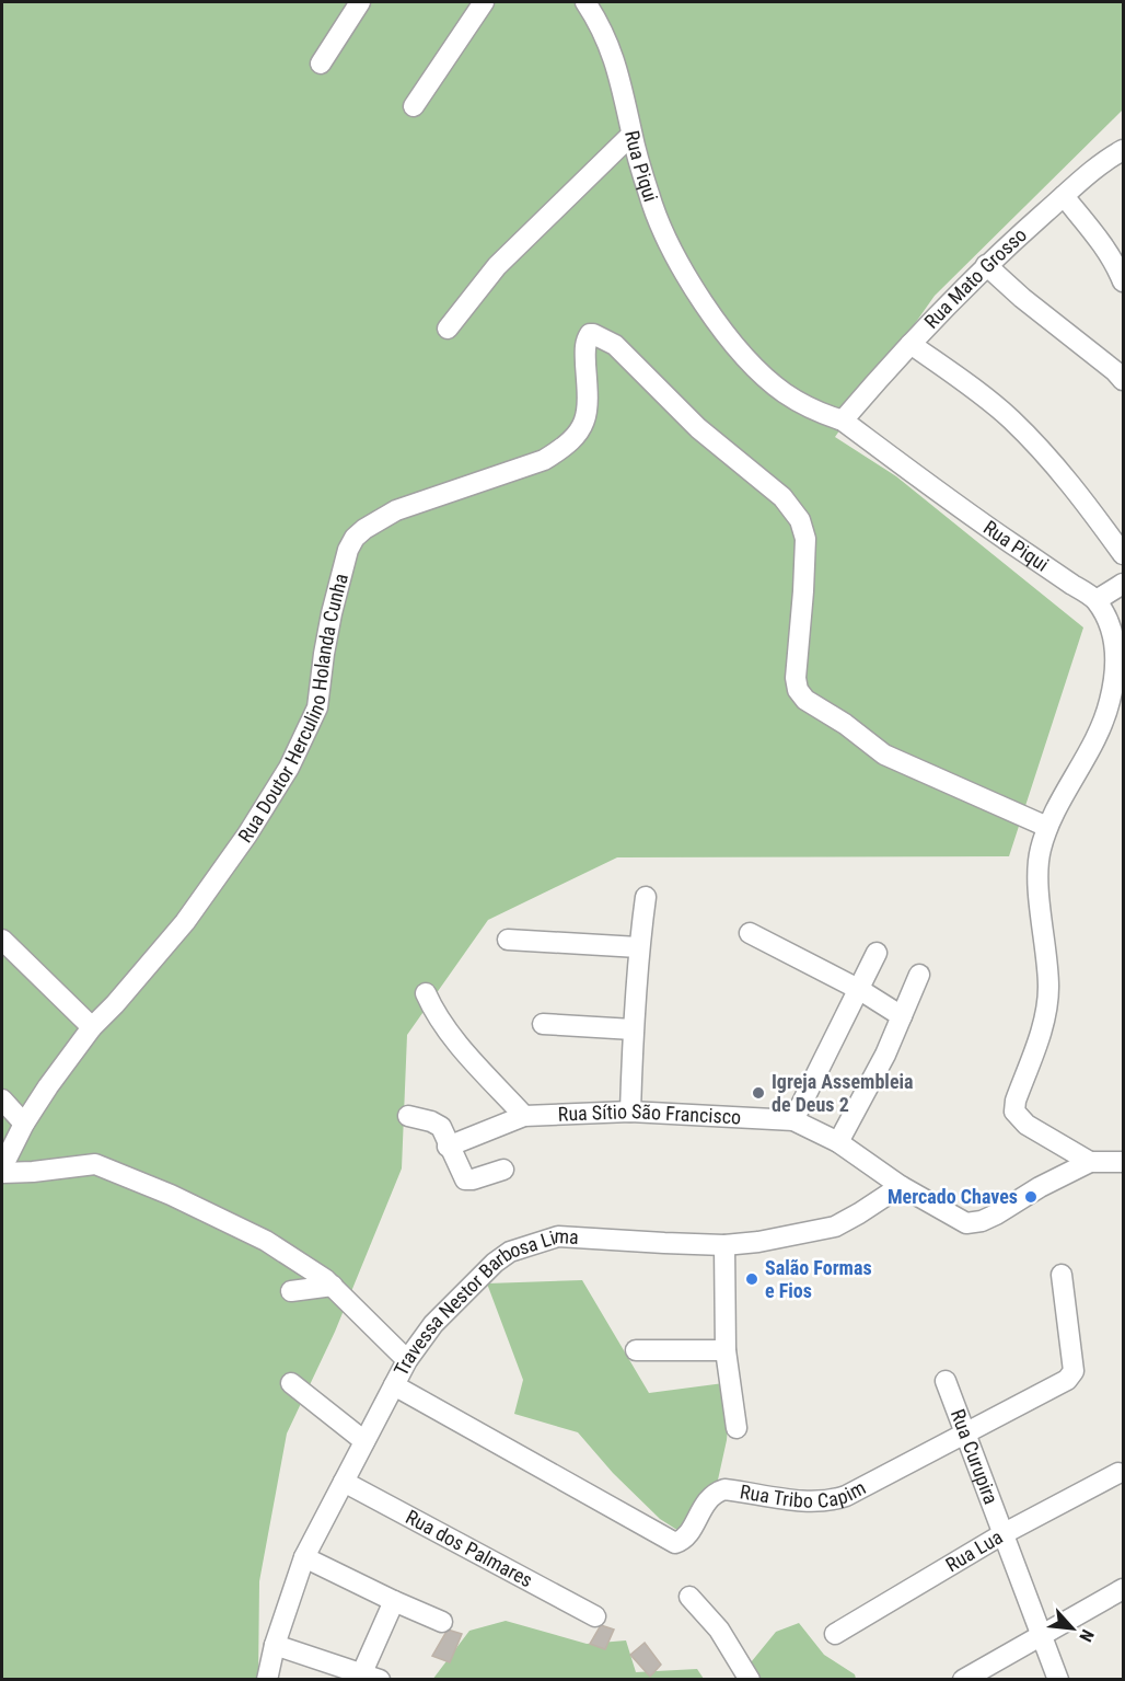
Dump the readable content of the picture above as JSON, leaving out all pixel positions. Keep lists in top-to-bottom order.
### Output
{
  "streets": {
    "street": [
      "Rua Piqui",
      "Rua Mato Grosso",
      "Rua Doutor Herculino Holanda Cunha",
      "Rua Sítio São Francisco",
      "Travessa Nestor Barbosa Lima",
      "Rua Curupira",
      "Rua Tribo Capim",
      "Rua dos Palmares",
      "Rua Lua"
    ]
  },
  "crossings": [
    ["Rua Piqui", "Rua Mato Grosso"],
    ["Rua Piqui", "Rua Doutor Herculino Holanda Cunha"],
    ["Rua Piqui", "Rua Sítio São Francisco"],
    ["Rua Sítio São Francisco", "Travessa Nestor Barbosa Lima"],
    ["Travessa Nestor Barbosa Lima", "Rua Tribo Capim"],
    ["Travessa Nestor Barbosa Lima", "Rua dos Palmares"],
    ["Rua Curupira", "Rua Tribo Capim"],
    ["Rua Curupira", "Rua Lua"]
  ],
  "places": ["Igreja Assembleia de Deus 2", "Mercado Chaves", "Salão Formas e Fios"],
  "north": "bottom right"
}
